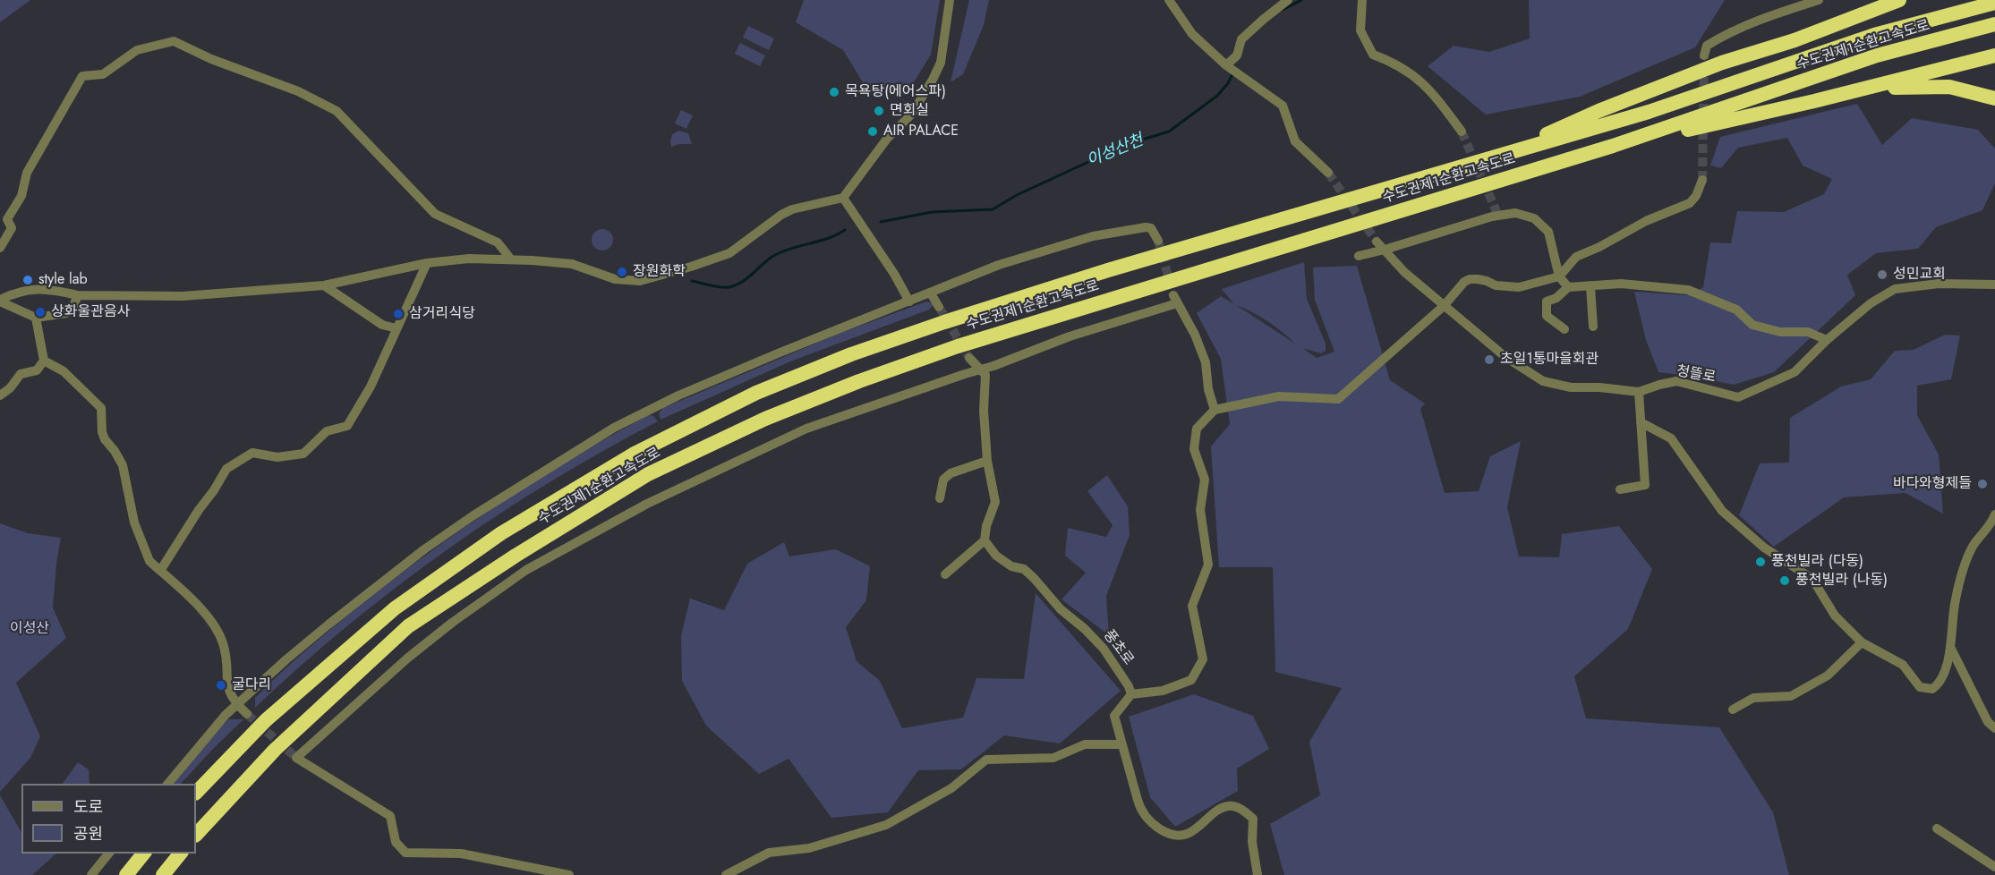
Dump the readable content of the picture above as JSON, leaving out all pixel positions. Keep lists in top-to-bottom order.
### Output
{
  "streets": {
    "highway": ["수도권제1순환고속도로"],
    "street": ["청뜰로", "풍초로"]
  },
  "water": ["이성산천"],
  "parks": ["이성산"],
  "places": [
    "목욕탕(에어스파)",
    "면회실",
    "AIR PALACE",
    "장원화학",
    "성민교회",
    "style lab",
    "상화울관음사",
    "삼거리식당",
    "초일1통마을회관",
    "바다와형제들",
    "풍천빌라 (다동)",
    "풍천빌라 (나동)",
    "굴다리"
  ],
  "legend": ["도로", "공원"]
}
